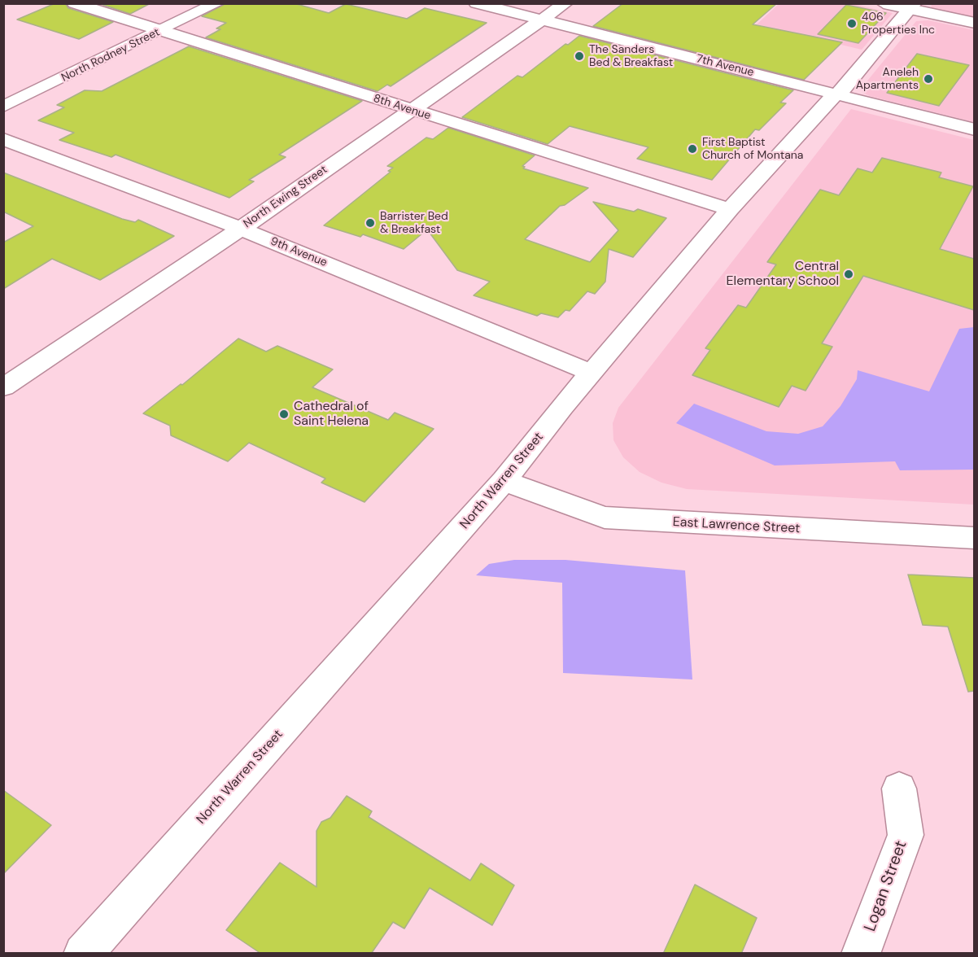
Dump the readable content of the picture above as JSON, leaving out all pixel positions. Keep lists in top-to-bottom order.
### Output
{
  "streets": {
    "street": [
      "North Rodney Street",
      "7th Avenue",
      "8th Avenue",
      "North Ewing Street",
      "9th Avenue",
      "North Warren Street",
      "East Lawrence Street",
      "Logan Street"
    ]
  },
  "crossings": [
    ["North Rodney Street", "8th Avenue"],
    ["7th Avenue", "North Ewing Street"],
    ["7th Avenue", "North Warren Street"],
    ["8th Avenue", "North Ewing Street"],
    ["8th Avenue", "North Warren Street"],
    ["North Ewing Street", "9th Avenue"],
    ["9th Avenue", "North Warren Street"],
    ["North Warren Street", "East Lawrence Street"]
  ],
  "places": [
    "406 Properties Inc",
    "The Sanders Bed & Breakfast",
    "Aneleh Apartments",
    "First Baptist Church of Montana",
    "Barrister Bed & Breakfast",
    "Central Elementary School",
    "Cathedral of Saint Helena"
  ]
}
